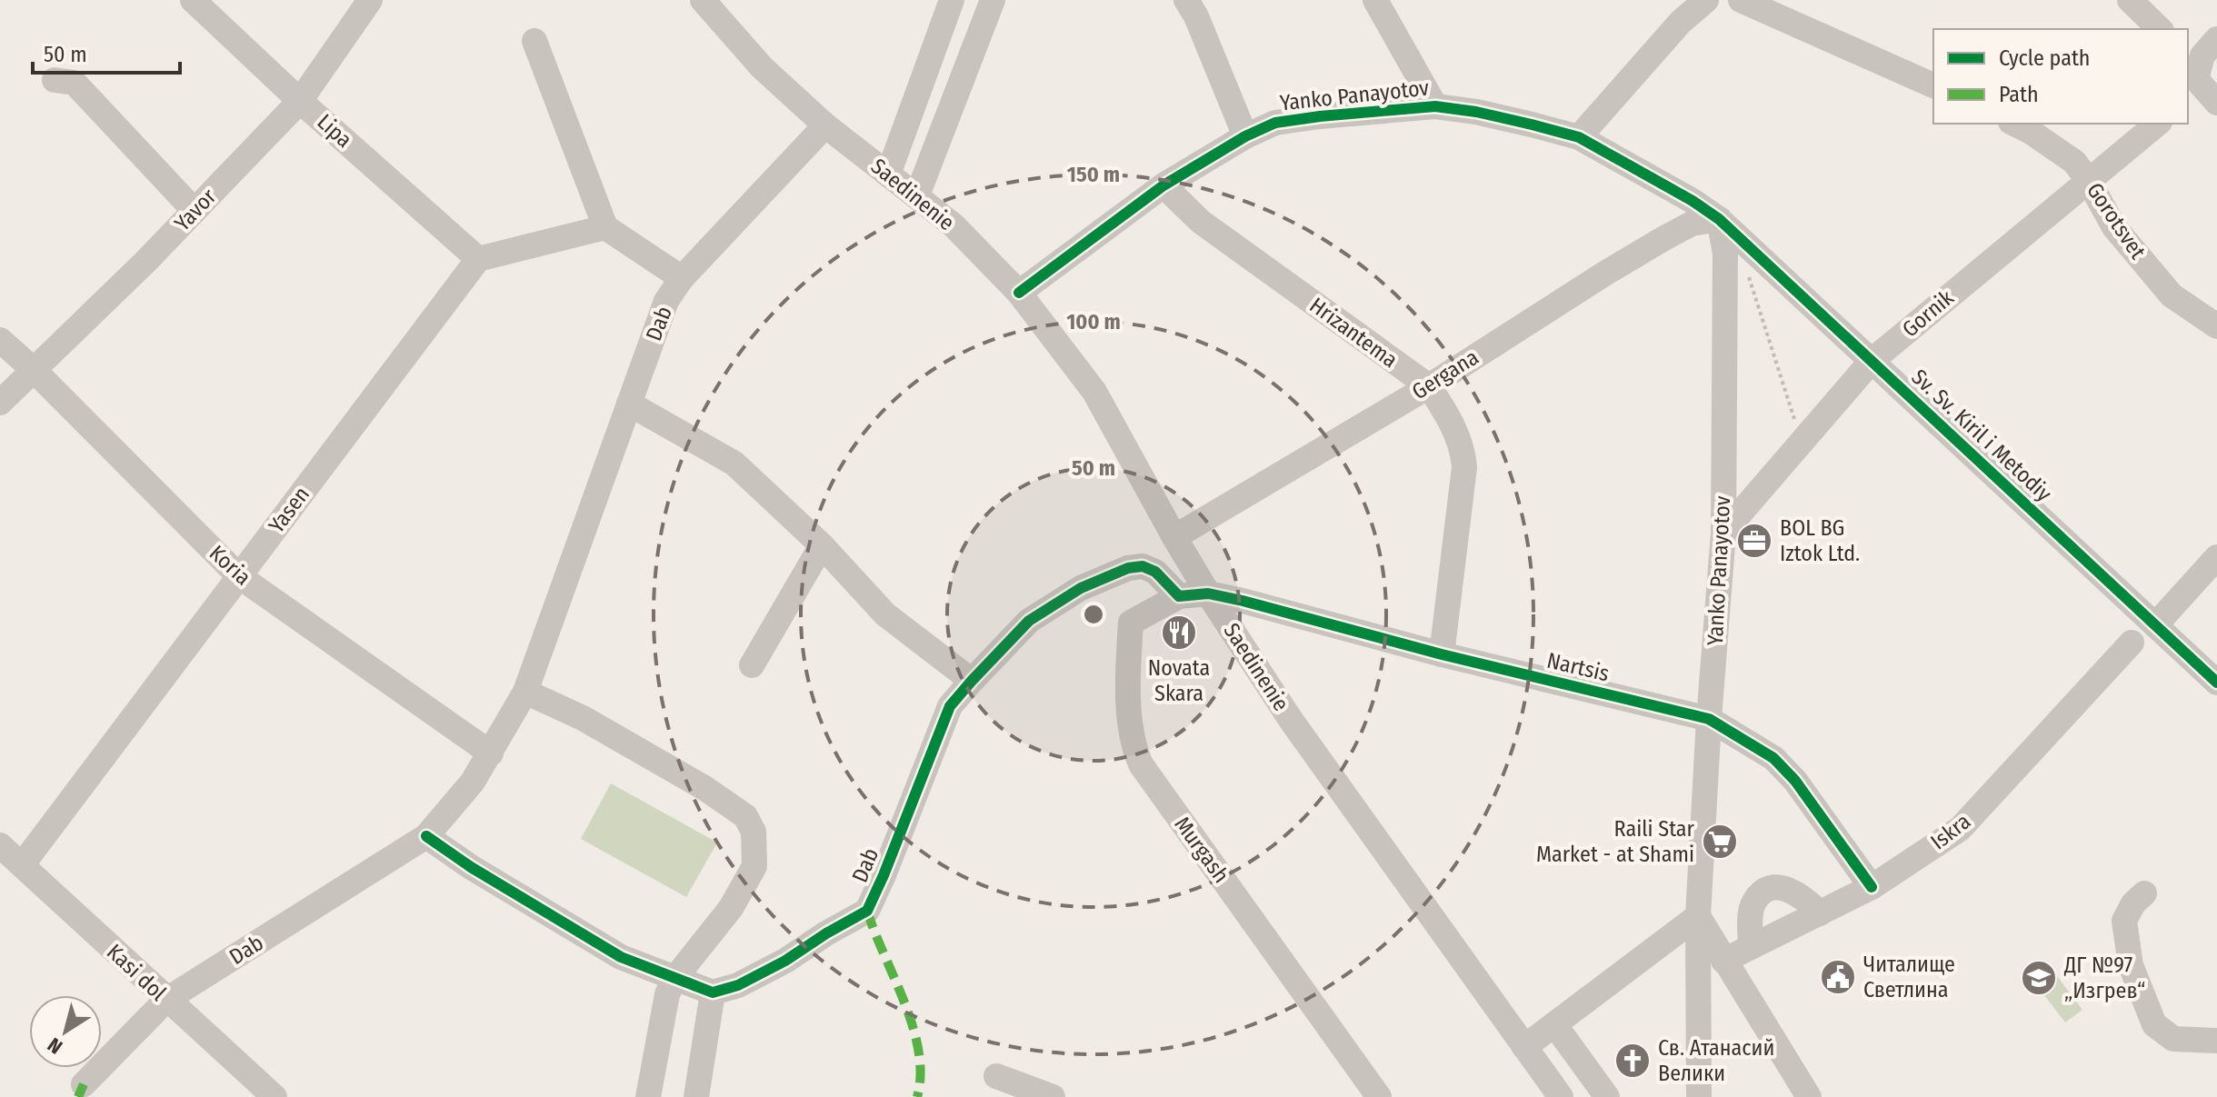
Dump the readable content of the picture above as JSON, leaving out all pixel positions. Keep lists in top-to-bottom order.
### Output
{
  "streets": {
    "street": [
      "Yanko Panayotov",
      "Lipa",
      "Saedinenie",
      "Yavor",
      "Gorotsvet",
      "Gornik",
      "Dab",
      "Hrizantema",
      "Gergana",
      "Sv. Sv. Kiril i Metodiy",
      "Yasen",
      "Koria",
      "Nartsis",
      "Iskra",
      "Murgash",
      "Kasi dol"
    ]
  },
  "crossings": [
    ["Yanko Panayotov", "Saedinenie"],
    ["Yanko Panayotov", "Gornik"],
    ["Yanko Panayotov", "Hrizantema"],
    ["Yanko Panayotov", "Gergana"],
    ["Yanko Panayotov", "Sv. Sv. Kiril i Metodiy"],
    ["Yanko Panayotov", "Nartsis"],
    ["Lipa", "Yavor"],
    ["Lipa", "Yasen"],
    ["Saedinenie", "Dab"],
    ["Saedinenie", "Gergana"],
    ["Saedinenie", "Nartsis"],
    ["Yavor", "Koria"],
    ["Gorotsvet", "Gornik"],
    ["Gornik", "Sv. Sv. Kiril i Metodiy"],
    ["Dab", "Koria"],
    ["Dab", "Murgash"],
    ["Dab", "Kasi dol"],
    ["Hrizantema", "Gergana"],
    ["Hrizantema", "Nartsis"],
    ["Gergana", "Sv. Sv. Kiril i Metodiy"],
    ["Yasen", "Koria"],
    ["Yasen", "Kasi dol"],
    ["Nartsis", "Iskra"]
  ],
  "places": {
    "office": ["BOL BG Iztok Ltd."],
    "restaurant": ["Novata Skara"],
    "supermarket": ["Raili Star Market - at Shami"],
    "public building": ["Читалище Светлина"],
    "school or university": ["ДГ №97 „Изгрев“"],
    "church": ["Св. Атанасий Велики"]
  },
  "legend": ["Cycle path", "Path"],
  "scale_bar": "50 m",
  "north": "bottom left",
  "rings": ["150 m", "100 m", "50 m"]
}
